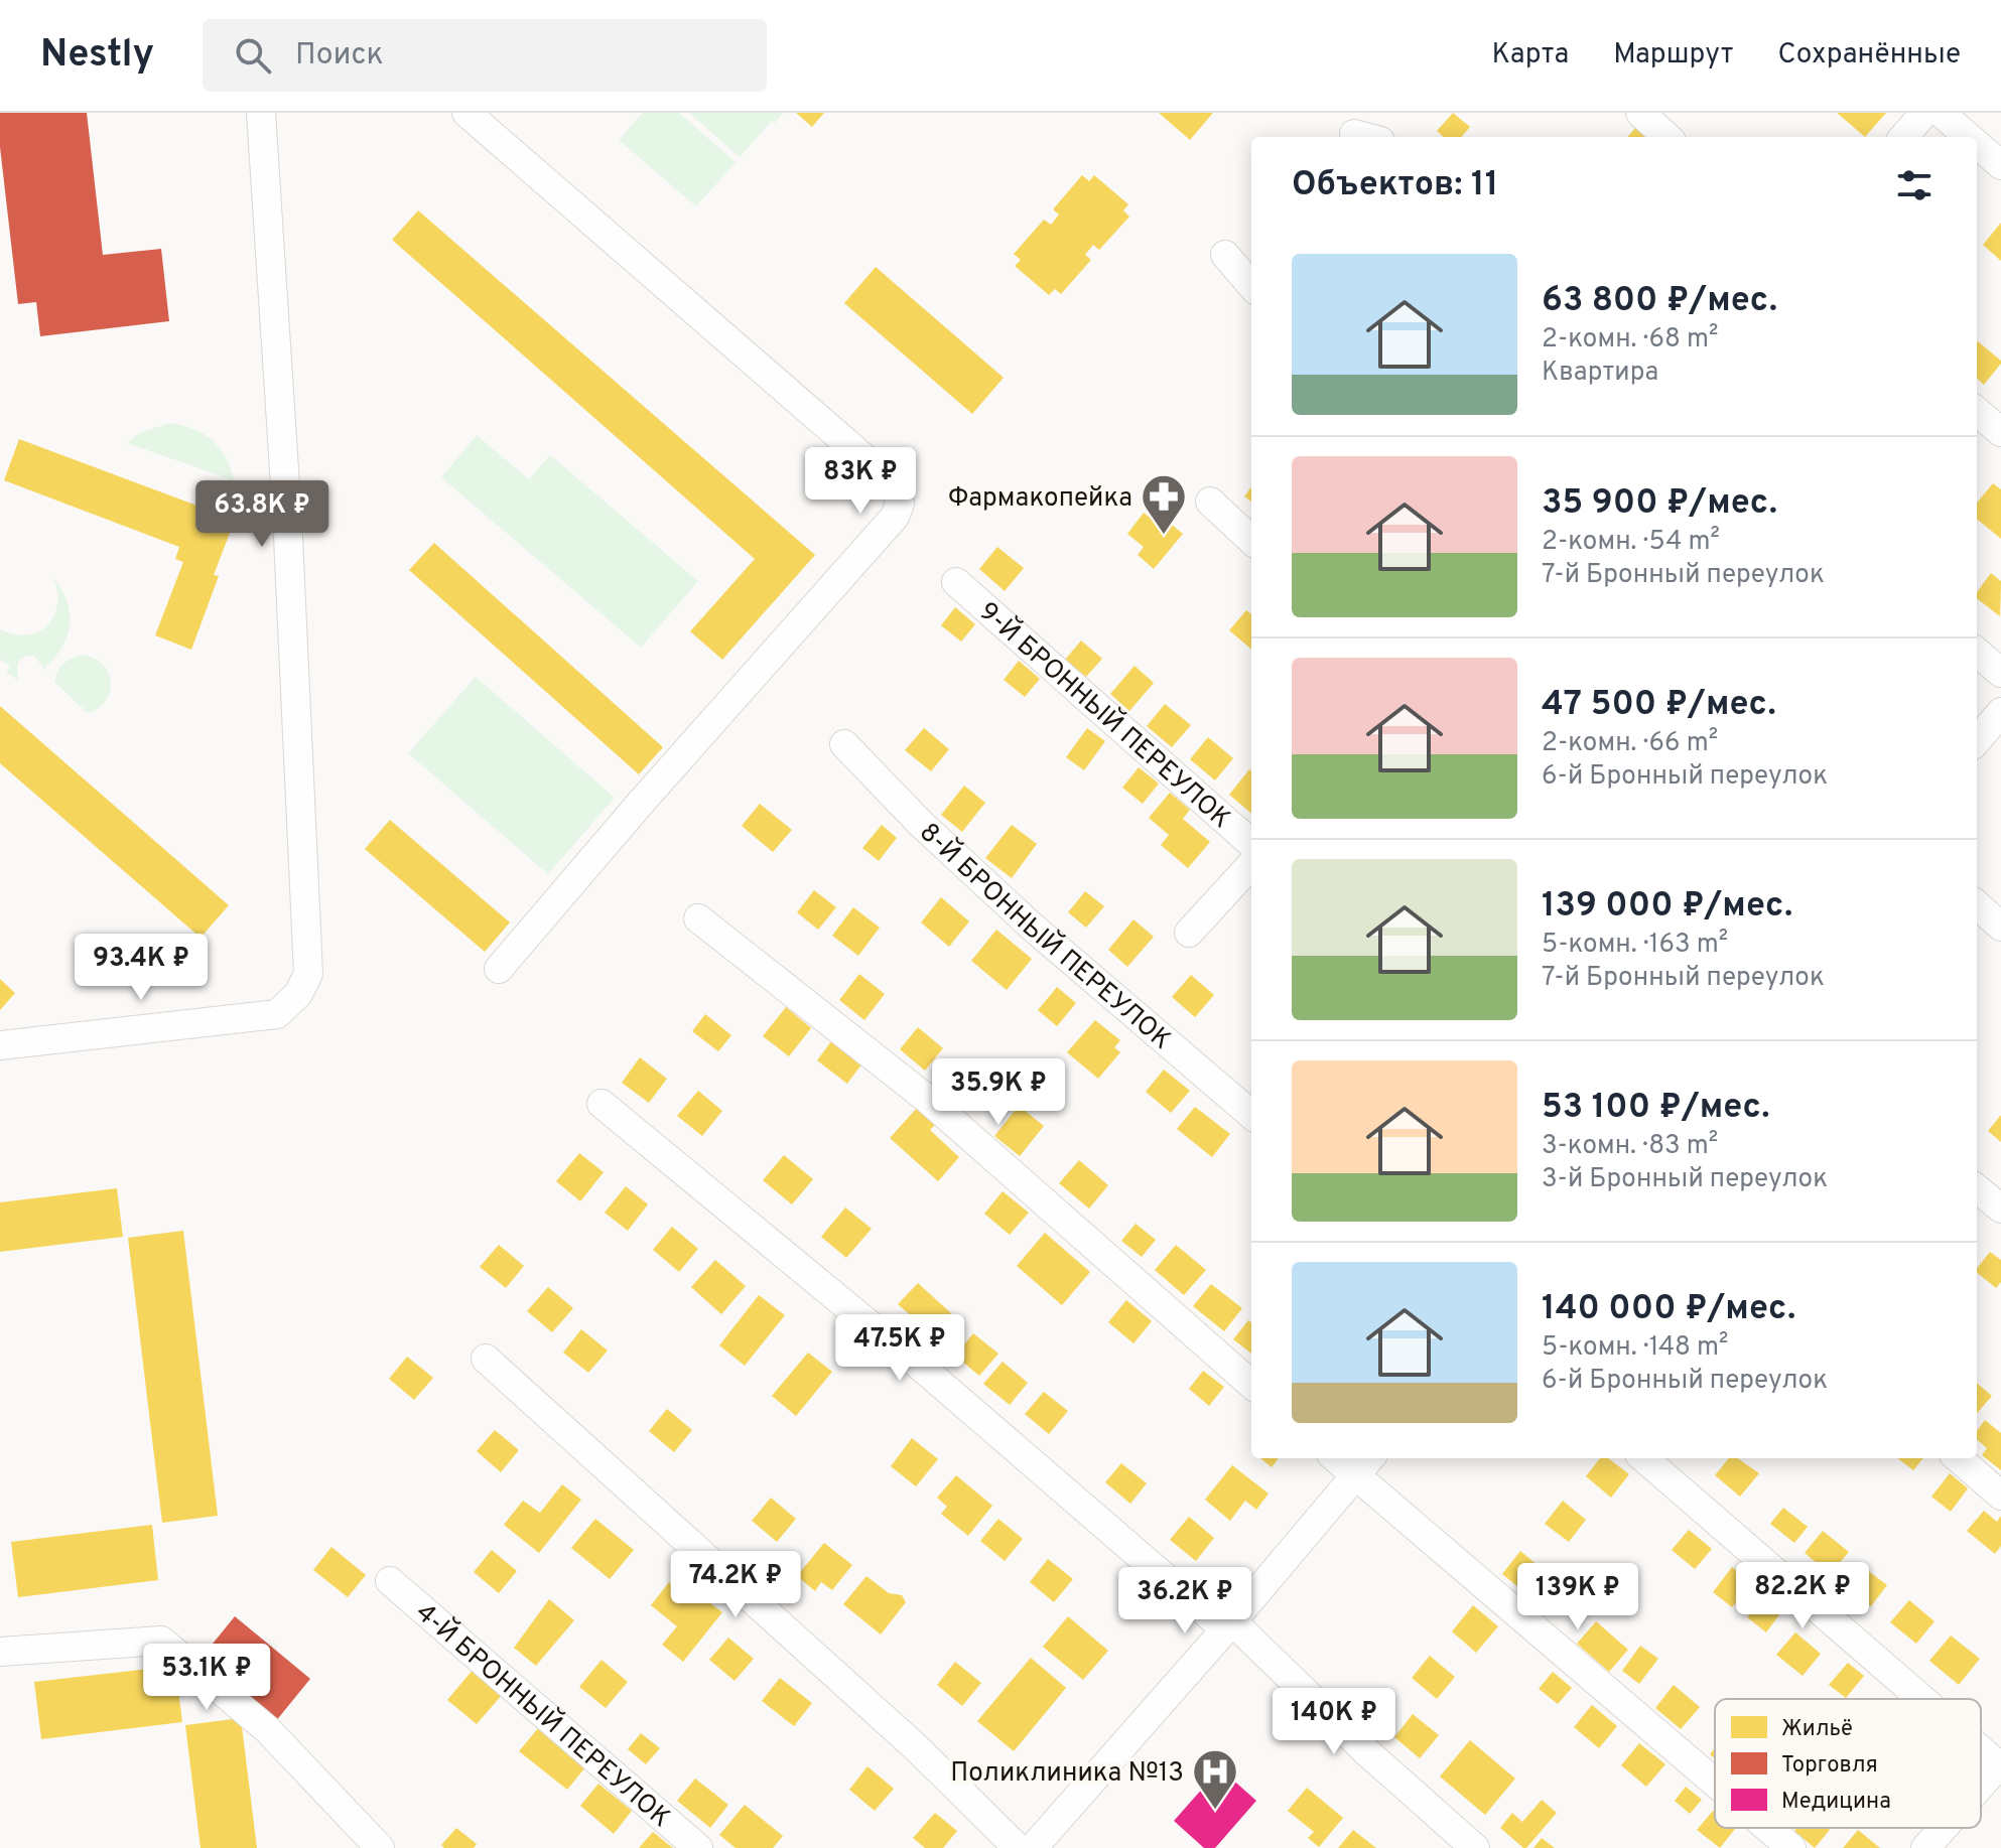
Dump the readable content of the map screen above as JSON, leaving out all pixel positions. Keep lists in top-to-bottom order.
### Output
{
  "streets": {
    "street": ["9-Й БРОННЫЙ ПЕРЕУЛОК", "8-Й БРОННЫЙ ПЕРЕУЛОК", "4-Й БРОННЫЙ ПЕРЕУЛОК"]
  },
  "places": {
    "pharmacy": ["Фармакопейка"],
    "hospital": ["Поликлиника №13"]
  },
  "legend": ["Жильё", "Торговля", "Медицина"],
  "page": {
    "header": "Nestly",
    "search": "Поиск",
    "nav": ["Карта", "Маршрут", "Сохранённые"],
    "heading": "Объектов: 11",
    "list": [
      {
        "name": "63 800 ₽/мес.",
        "note": "2-комн. · 68 m² · Квартира"
      },
      {
        "name": "35 900 ₽/мес.",
        "note": "2-комн. · 54 m² · 7-й Бронный переулок"
      },
      {
        "name": "47 500 ₽/мес.",
        "note": "2-комн. · 66 m² · 6-й Бронный переулок"
      },
      {
        "name": "139 000 ₽/мес.",
        "note": "5-комн. · 163 m² · 7-й Бронный переулок"
      },
      {
        "name": "53 100 ₽/мес.",
        "note": "3-комн. · 83 m² · 3-й Бронный переулок"
      },
      {
        "name": "140 000 ₽/мес.",
        "note": "5-комн. · 148 m² · 6-й Бронный переулок"
      }
    ],
    "price": [
      "83K ₽",
      "63.8K ₽",
      "93.4K ₽",
      "35.9K ₽",
      "47.5K ₽",
      "74.2K ₽",
      "82.2K ₽",
      "139K ₽",
      "36.2K ₽",
      "53.1K ₽",
      "140K ₽"
    ]
  }
}
